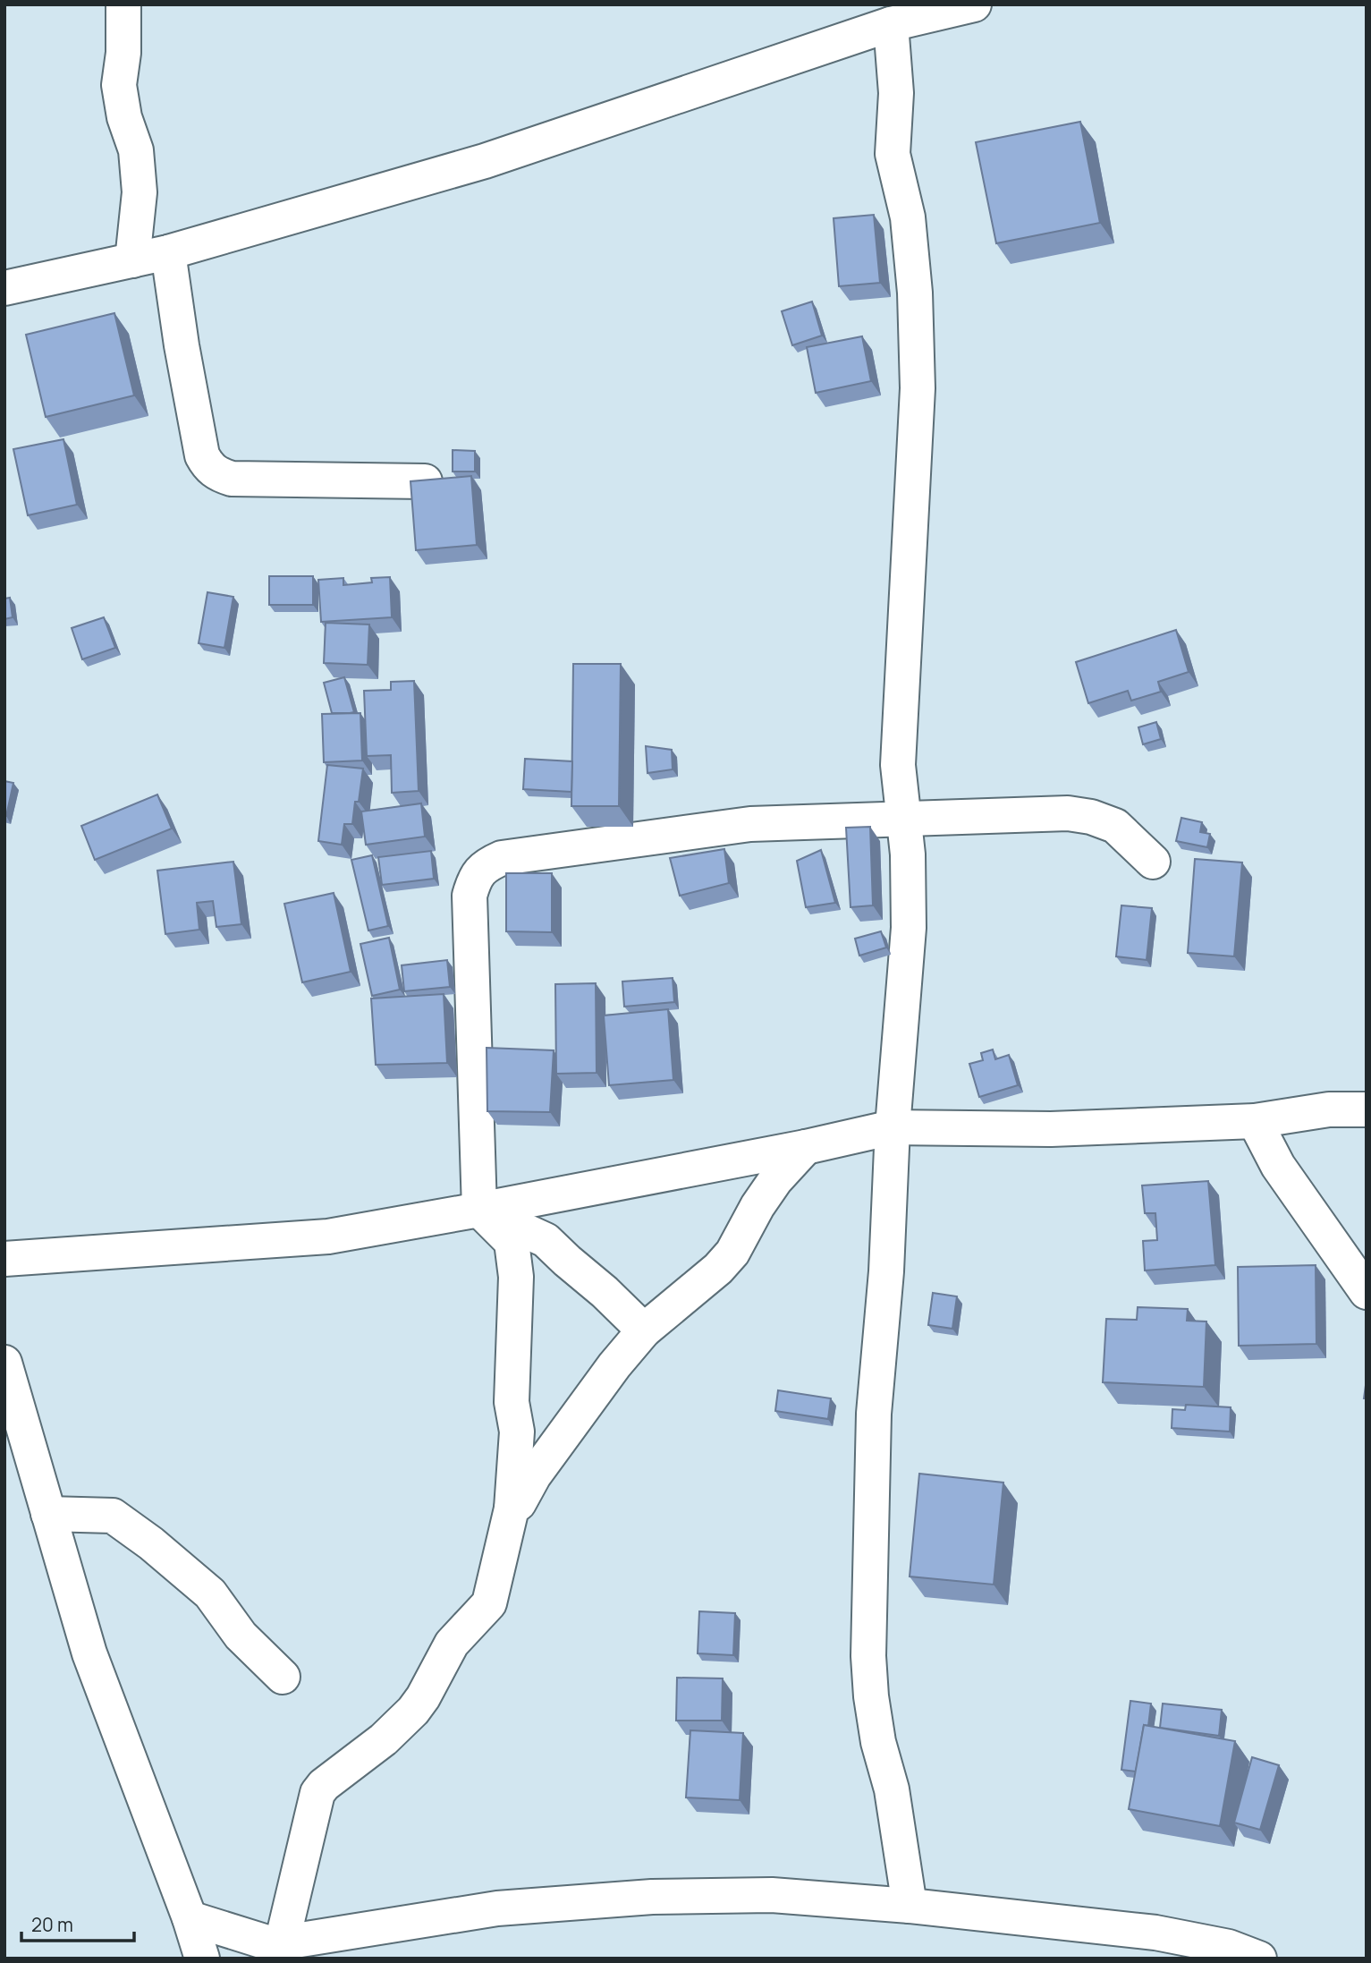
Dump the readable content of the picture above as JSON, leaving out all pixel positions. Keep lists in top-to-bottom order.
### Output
{
  "scale_bar": "20 m"
}
